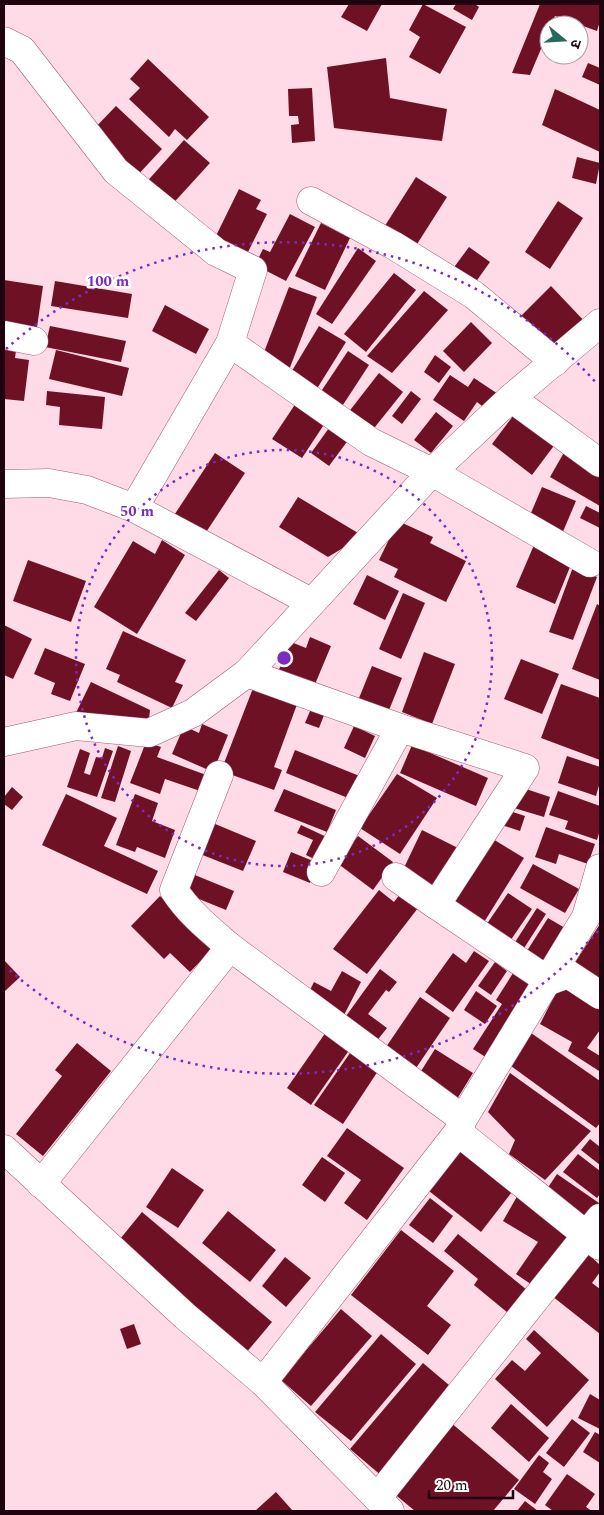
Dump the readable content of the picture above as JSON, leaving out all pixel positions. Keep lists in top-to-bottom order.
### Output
{
  "scale_bar": "20 m",
  "north": "right",
  "rings": ["100 m", "50 m"]
}
